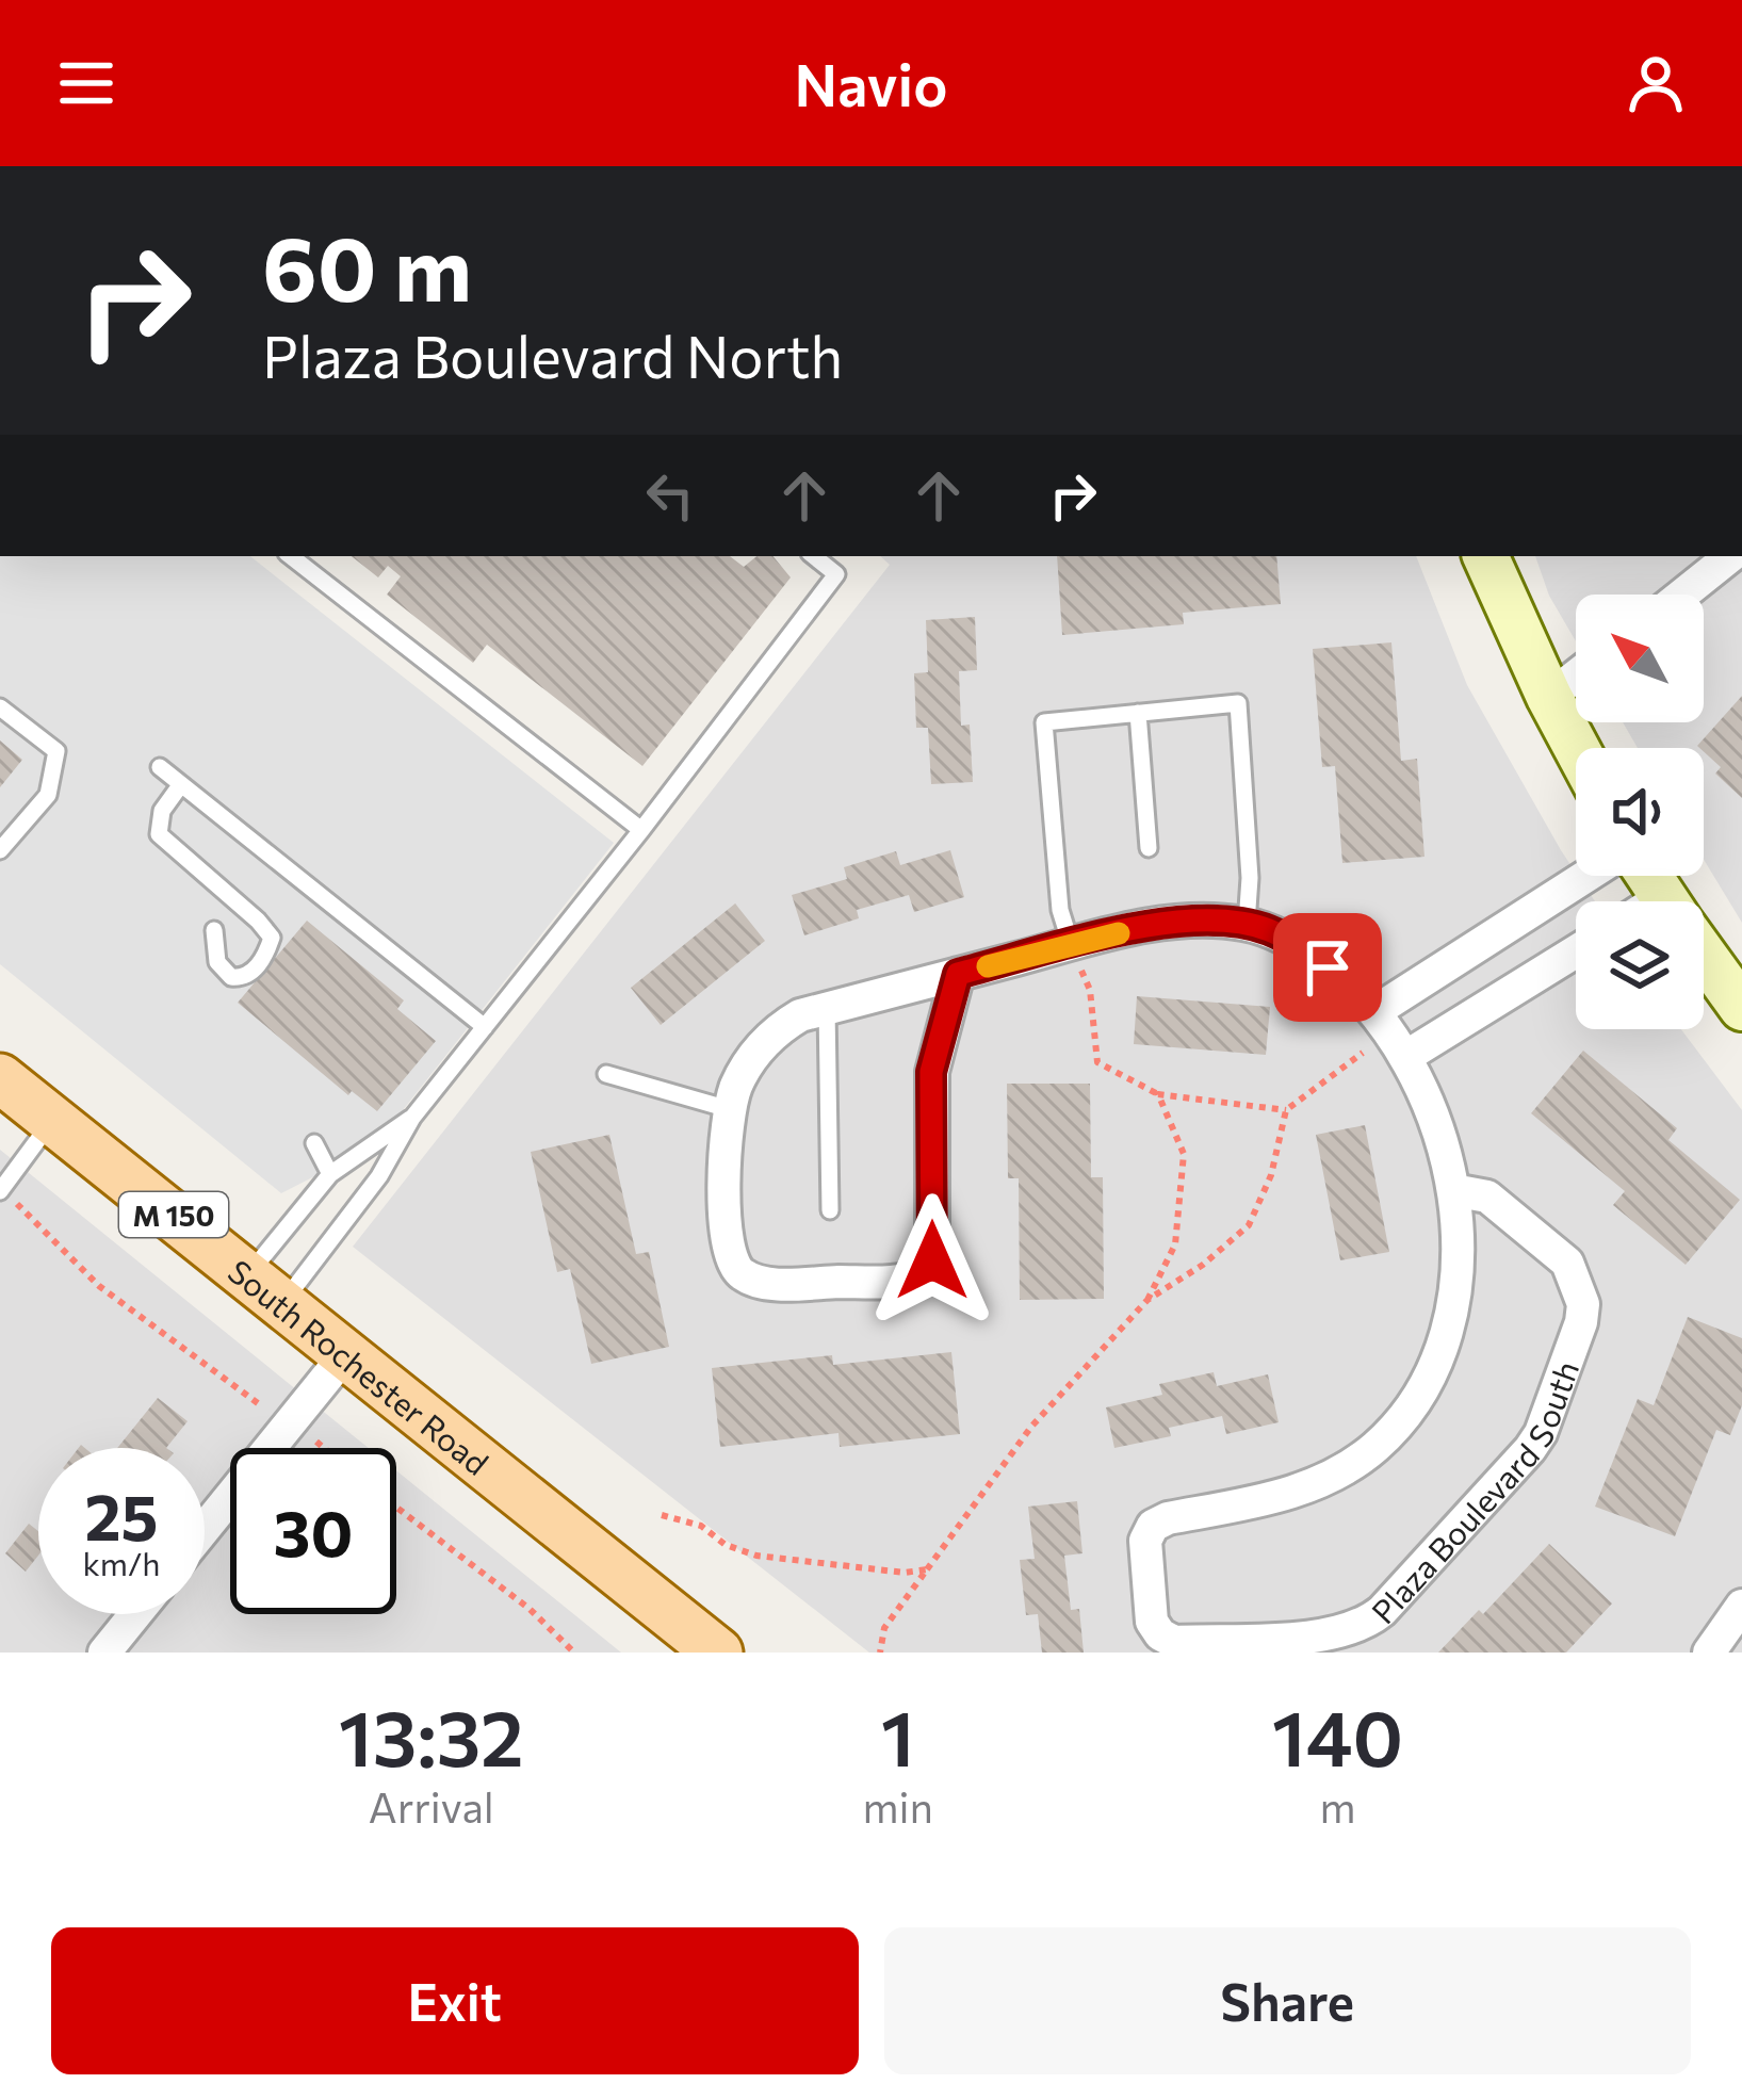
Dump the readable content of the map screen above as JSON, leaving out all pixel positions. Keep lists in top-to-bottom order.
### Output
{
  "streets": {
    "main road": ["M 150", "South Rochester Road"],
    "street": ["Plaza Boulevard South"]
  },
  "north": "top left",
  "page": {
    "header": "Navio",
    "turn": ["60 m", "Plaza Boulevard North"],
    "speed": "25 km/h",
    "limit": "30",
    "eta": [
      "13:32",
      "Arrival",
      "1",
      "min",
      "140",
      "m"
    ],
    "buttons": ["Exit", "Share"]
  }
}
